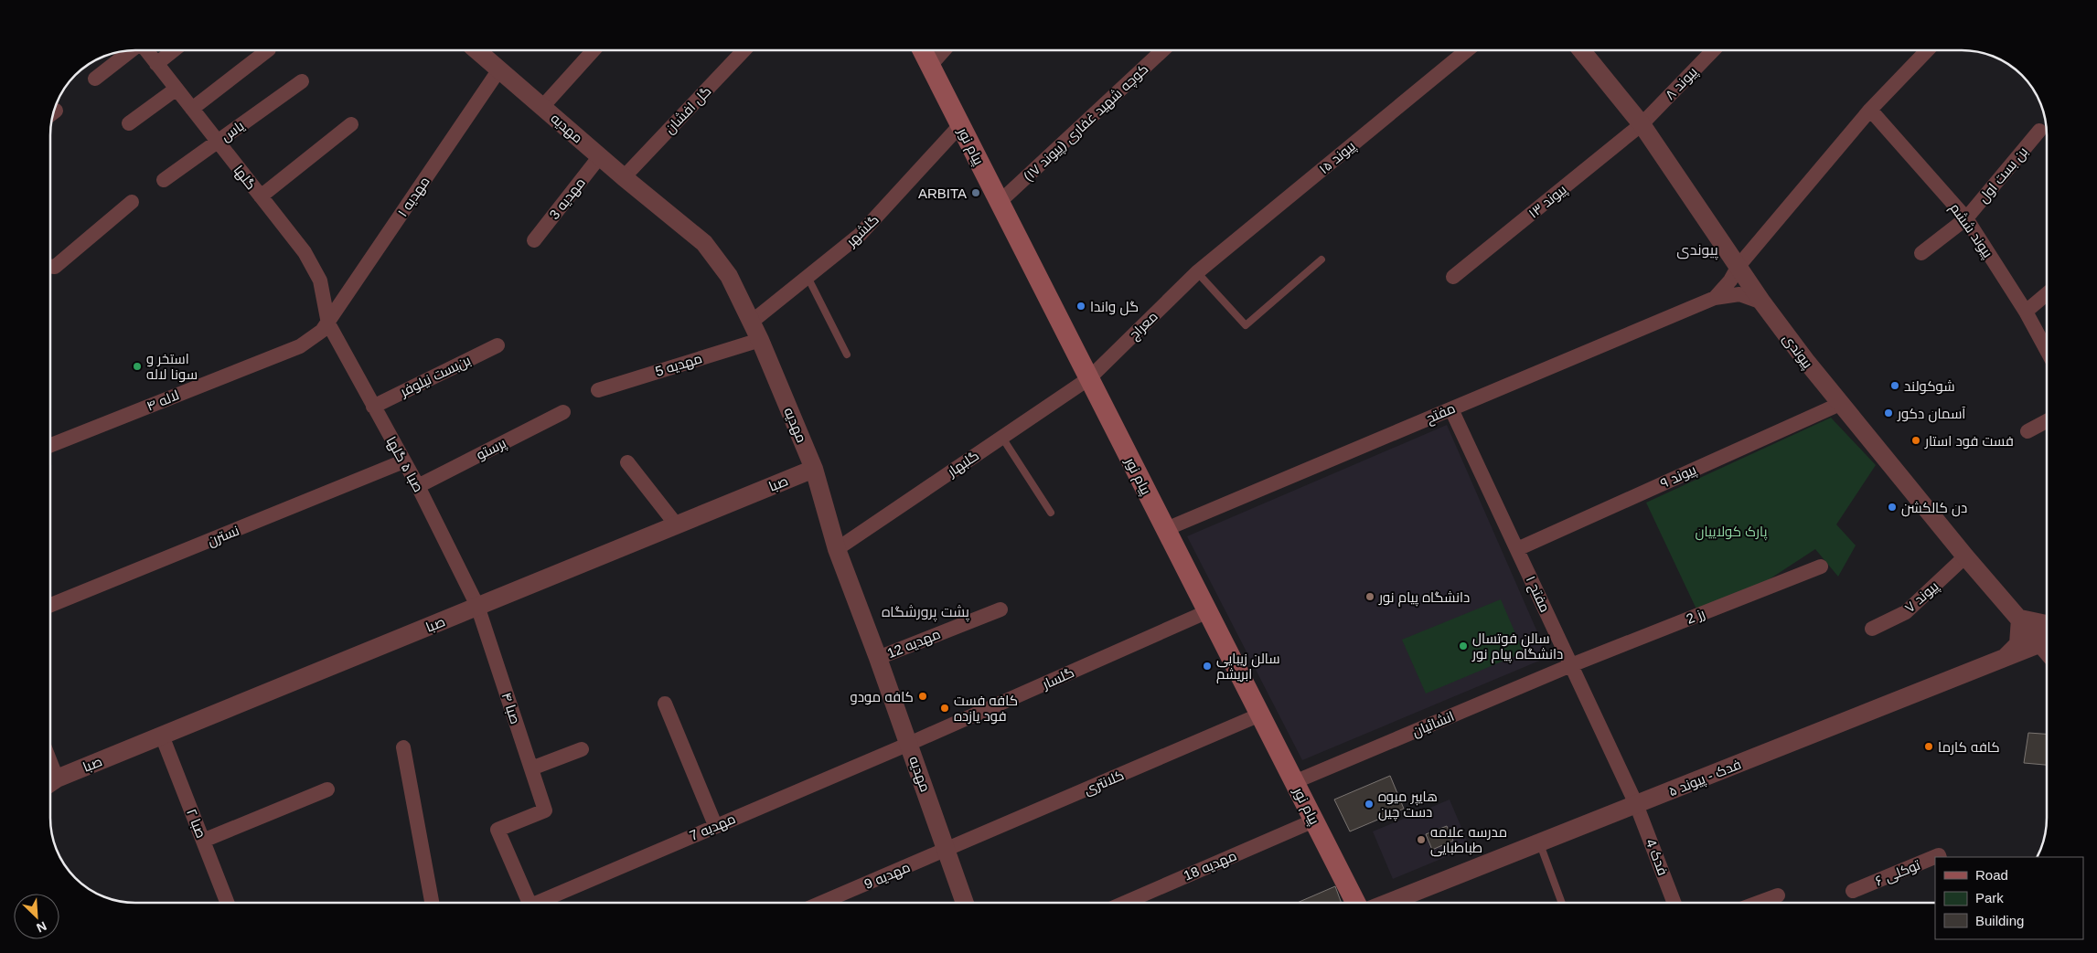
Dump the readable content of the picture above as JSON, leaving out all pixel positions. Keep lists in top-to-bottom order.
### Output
{
  "streets": {
    "main road": ["پیام نور"],
    "street": [
      "پیوند ۸",
      "گل افشان",
      "کوچه شهید غفاری (پیوند ۱۷)",
      "مهدیه",
      "یاس",
      "پیوند ۱۵",
      "بن بست اول",
      "گلها",
      "مهدیه ۱",
      "مهدیه 3",
      "پیوند ۱۳",
      "گلشهر",
      "پیوند ششم",
      "معراج",
      "پیوندی",
      "مهدیه 5",
      "بن‌بست نیلوفر",
      "لاله ۴",
      "مفتح",
      "پرستو",
      "گلبهار",
      "صبا ۵ گلها",
      "پیوند ۹",
      "صبا",
      "نسترن",
      "مفتح ۱",
      "پیوند ۷",
      "رز 2",
      "مهدیه 12",
      "گلسار",
      "صبا ۴",
      "انشائیان",
      "فدک - پیوند ۵",
      "کلانتری",
      "صبا ۲",
      "مهدیه 7",
      "فدک 4",
      "مهدیه 18",
      "توکلی ۶",
      "مهدیه 9"
    ]
  },
  "crossings": [
    ["پیوند ۸", "پیوند ۱۳"],
    ["پیوند ۸", "پیوندی"],
    ["گل افشان", "مهدیه"],
    ["کوچه شهید غفاری (پیوند ۱۷)", "پیام نور"],
    ["مهدیه", "مهدیه ۱"],
    ["مهدیه", "مهدیه 3"],
    ["مهدیه", "گلشهر"],
    ["مهدیه", "مهدیه 5"],
    ["مهدیه", "گلبهار"],
    ["مهدیه", "صبا"],
    ["مهدیه", "مهدیه 12"],
    ["مهدیه", "گلسار"],
    ["مهدیه", "کلانتری"],
    ["مهدیه", "مهدیه 7"],
    ["مهدیه", "مهدیه 9"],
    ["یاس", "گلها"],
    ["پیام نور", "گلشهر"],
    ["پیام نور", "معراج"],
    ["پیام نور", "مفتح"],
    ["پیام نور", "گلبهار"],
    ["پیام نور", "گلسار"],
    ["پیام نور", "انشائیان"],
    ["پیام نور", "کلانتری"],
    ["پیام نور", "مهدیه 18"],
    ["پیوند ۱۵", "معراج"],
    ["بن بست اول", "پیوند ششم"],
    ["گلها", "مهدیه ۱"],
    ["گلها", "لاله ۴"],
    ["گلها", "صبا ۵ گلها"],
    ["مهدیه ۱", "لاله ۴"],
    ["مهدیه ۱", "صبا ۵ گلها"],
    ["پیوند ۱۳", "پیوندی"],
    ["معراج", "گلبهار"],
    ["پیوندی", "پیوند ۹"],
    ["پیوندی", "پیوند ۷"],
    ["بن‌بست نیلوفر", "صبا ۵ گلها"],
    ["لاله ۴", "صبا ۵ گلها"],
    ["مفتح", "مفتح ۱"],
    ["پرستو", "صبا ۵ گلها"],
    ["صبا ۵ گلها", "صبا"],
    ["صبا ۵ گلها", "نسترن"],
    ["صبا ۵ گلها", "صبا ۴"],
    ["پیوند ۹", "مفتح ۱"],
    ["صبا", "صبا ۴"],
    ["صبا", "صبا ۲"],
    ["مفتح ۱", "رز 2"],
    ["مفتح ۱", "انشائیان"],
    ["مفتح ۱", "فدک - پیوند ۵"],
    ["مفتح ۱", "فدک 4"],
    ["رز 2", "انشائیان"],
    ["گلسار", "مهدیه 7"],
    ["فدک - پیوند ۵", "فدک 4"],
    ["کلانتری", "مهدیه 9"]
  ],
  "districts": ["پیوندی", "پشت پرورشگاه"],
  "parks": ["پارک کولاییان"],
  "places": [
    "ARBITA",
    "گل واندا",
    "استخر و سونا لاله",
    "شوکولند",
    "آسمان دکور",
    "فست فود استار",
    "دن کالکشن",
    "دانشگاه پیام نور",
    "سالن فوتسال دانشگاه پیام نور",
    "سالن زیبایی ابریشم",
    "کافه مودو",
    "کافه فست فود یازده",
    "کافه کارما",
    "هایپر میوه دست چین",
    "مدرسه علامه طباطبایی"
  ],
  "legend": ["Road", "Park", "Building"],
  "north": "bottom right"
}
